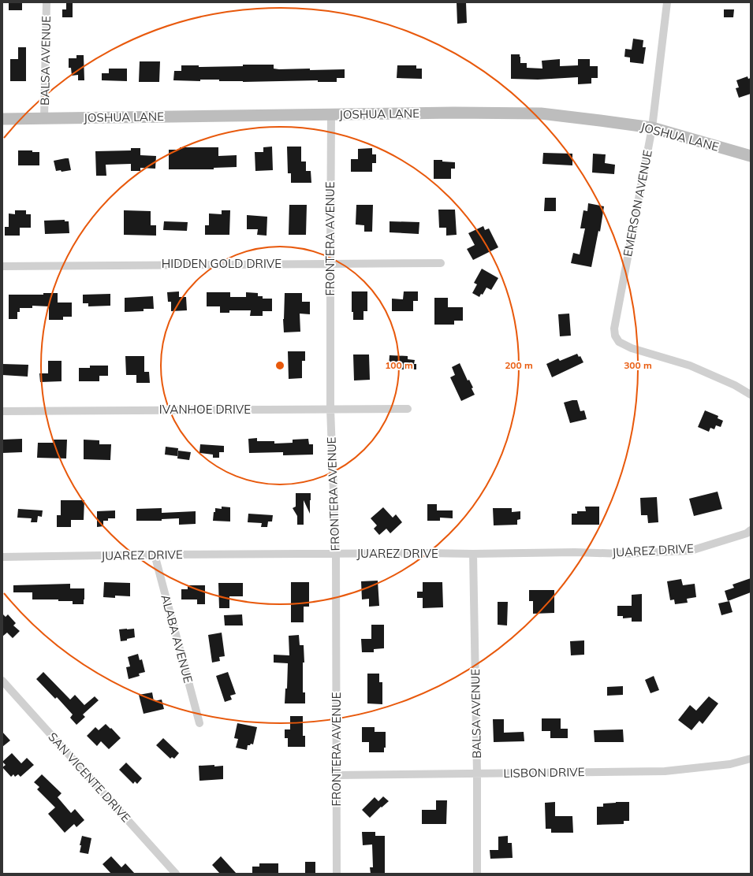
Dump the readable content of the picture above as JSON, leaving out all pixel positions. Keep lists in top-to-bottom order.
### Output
{
  "streets": {
    "main road": ["JOSHUA LANE"],
    "street": [
      "BALSA AVENUE",
      "EMERSON AVENUE",
      "FRONTERA AVENUE",
      "HIDDEN GOLD DRIVE",
      "IVANHOE DRIVE",
      "JUAREZ DRIVE",
      "ALABA AVENUE",
      "LISBON DRIVE",
      "SAN VICENTE DRIVE"
    ]
  },
  "crossings": [
    ["BALSA AVENUE", "JOSHUA LANE"],
    ["BALSA AVENUE", "JUAREZ DRIVE"],
    ["BALSA AVENUE", "LISBON DRIVE"],
    ["JOSHUA LANE", "EMERSON AVENUE"],
    ["JOSHUA LANE", "FRONTERA AVENUE"],
    ["FRONTERA AVENUE", "HIDDEN GOLD DRIVE"],
    ["FRONTERA AVENUE", "IVANHOE DRIVE"],
    ["FRONTERA AVENUE", "JUAREZ DRIVE"],
    ["FRONTERA AVENUE", "LISBON DRIVE"],
    ["JUAREZ DRIVE", "ALABA AVENUE"]
  ],
  "rings": ["100 m", "200 m", "300 m"]
}
